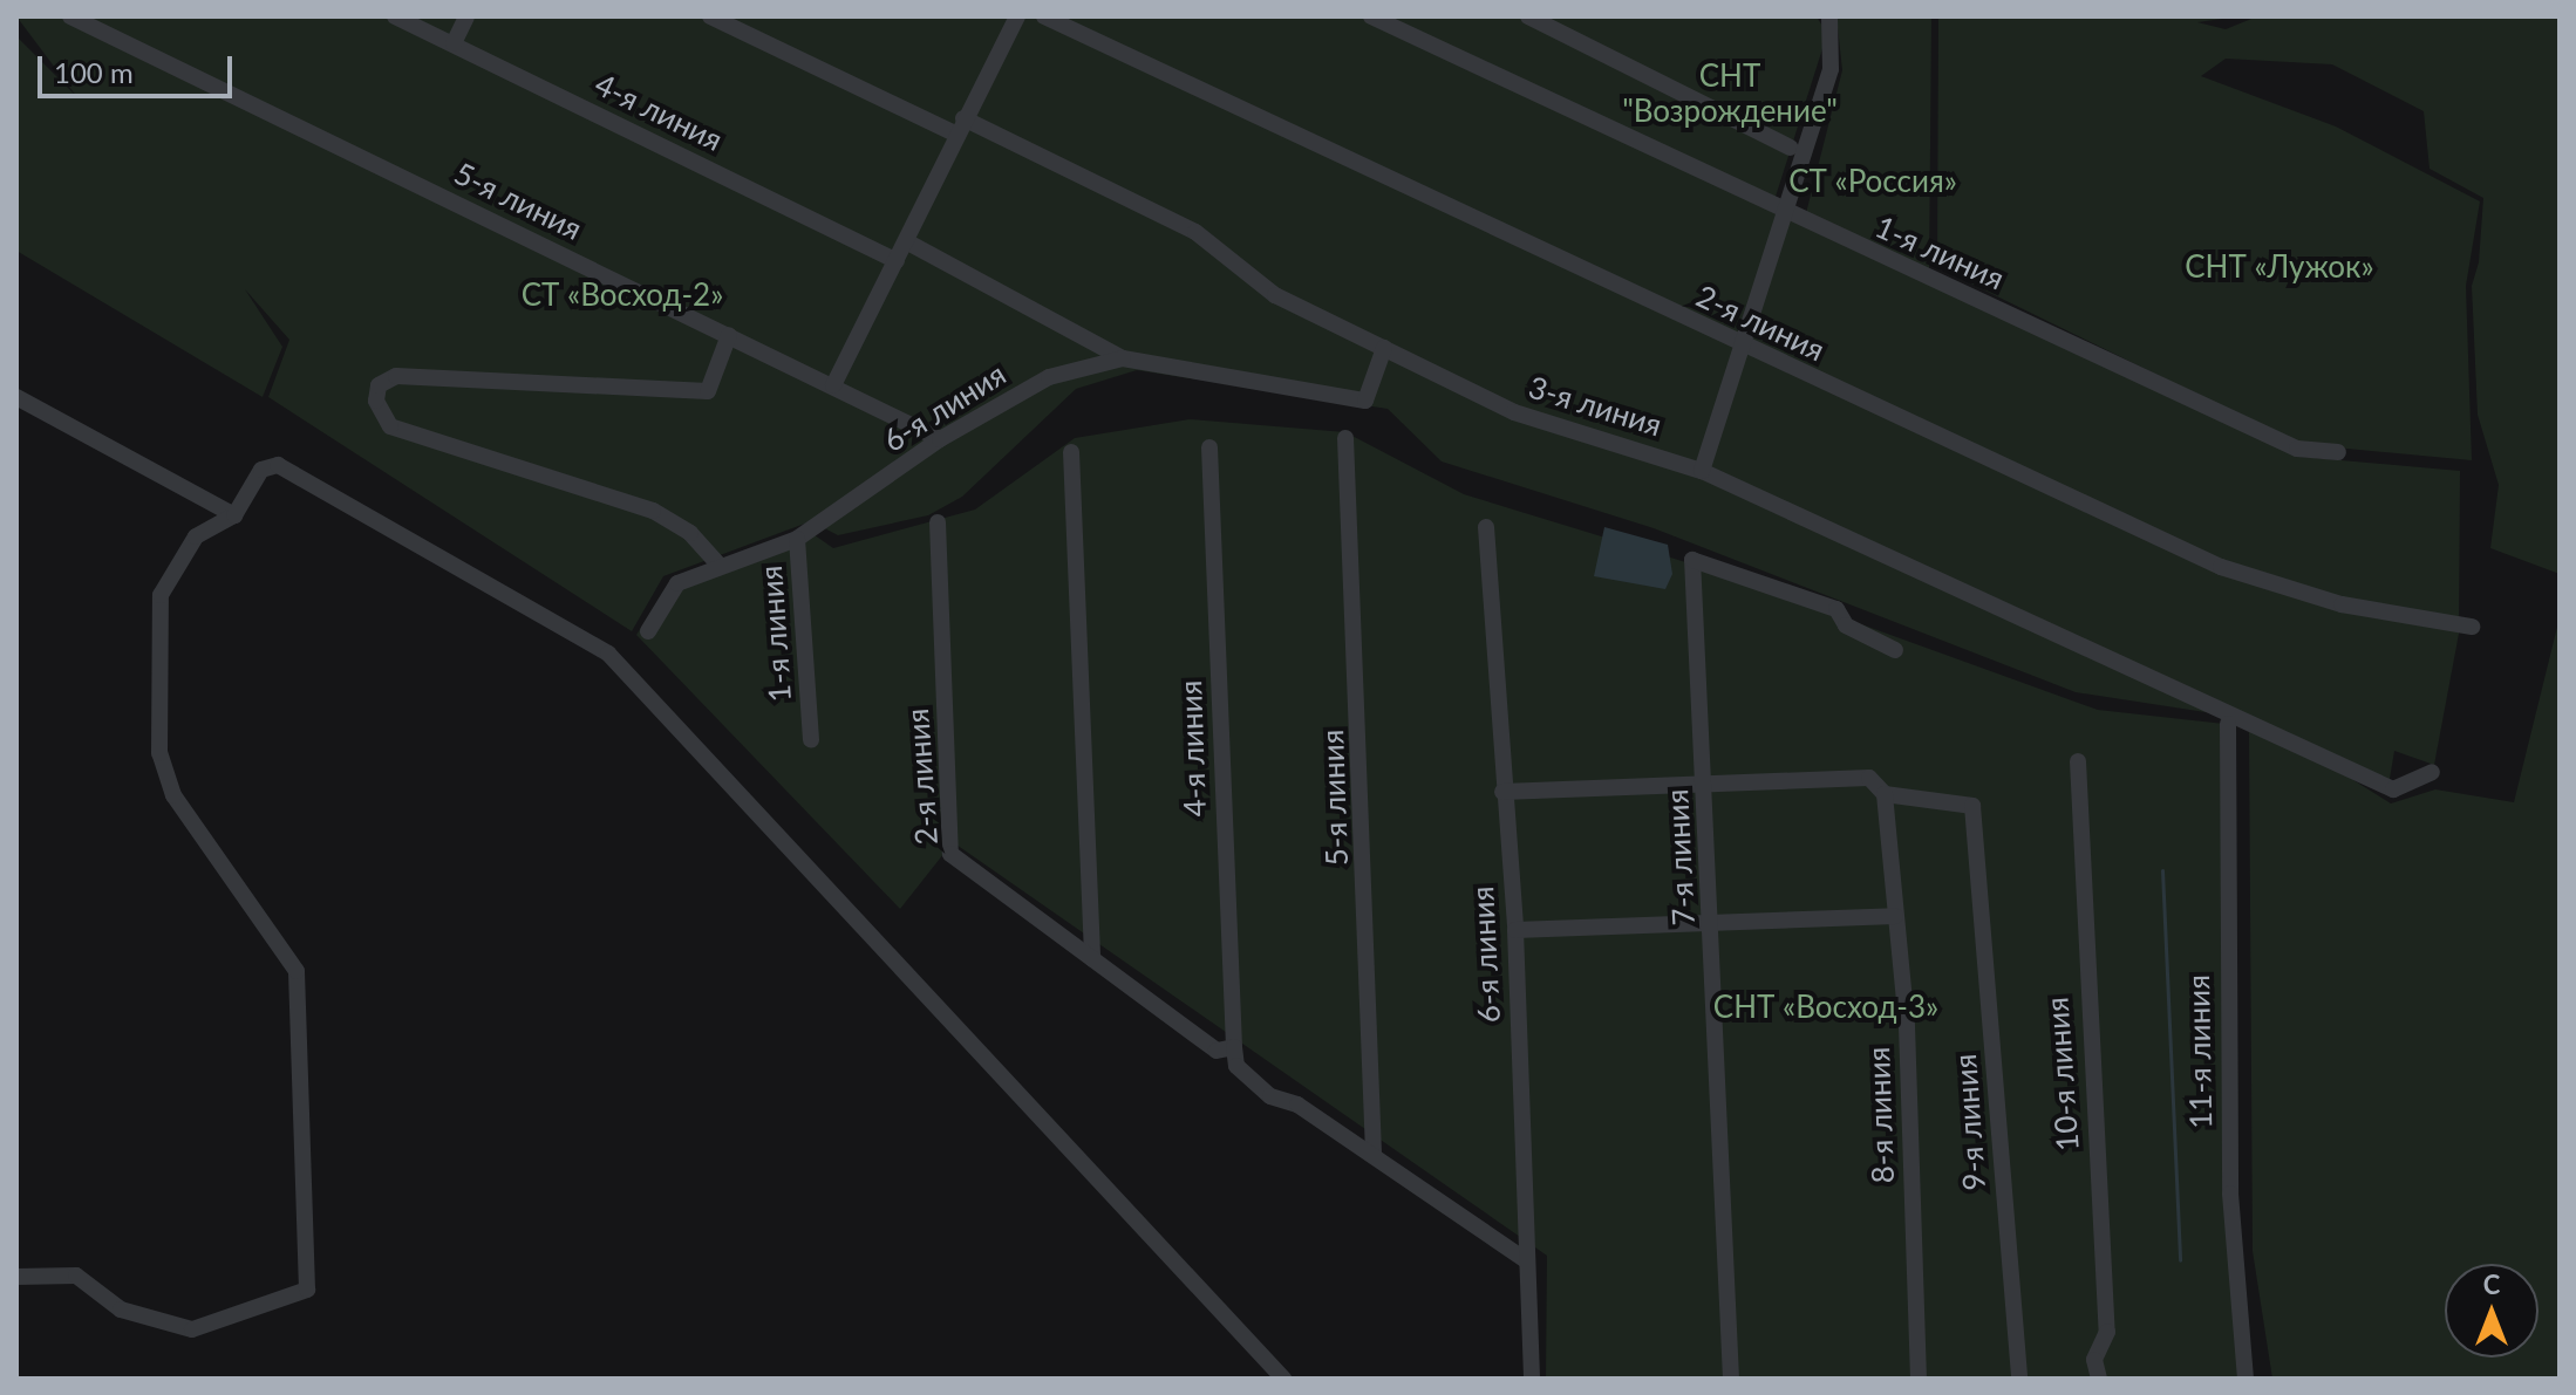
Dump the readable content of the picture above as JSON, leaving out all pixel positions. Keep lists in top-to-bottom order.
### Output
{
  "streets": {
    "street": [
      "4-я линия",
      "5-я линия",
      "1-я линия",
      "2-я линия",
      "3-я линия",
      "6-я линия",
      "7-я линия",
      "11-я линия",
      "10-я линия",
      "8-я линия",
      "9-я линия"
    ]
  },
  "crossings": [
    ["5-я линия", "6-я линия"],
    ["1-я линия", "6-я линия"],
    ["3-я линия", "11-я линия"],
    ["8-я линия", "9-я линия"]
  ],
  "parks": [
    "СНТ \"Возрождение\"",
    "СТ «Россия»",
    "СНТ «Лужок»",
    "СТ «Восход-2»",
    "СНТ «Восход-3»"
  ],
  "scale_bar": "100 m",
  "north": "top"
}
